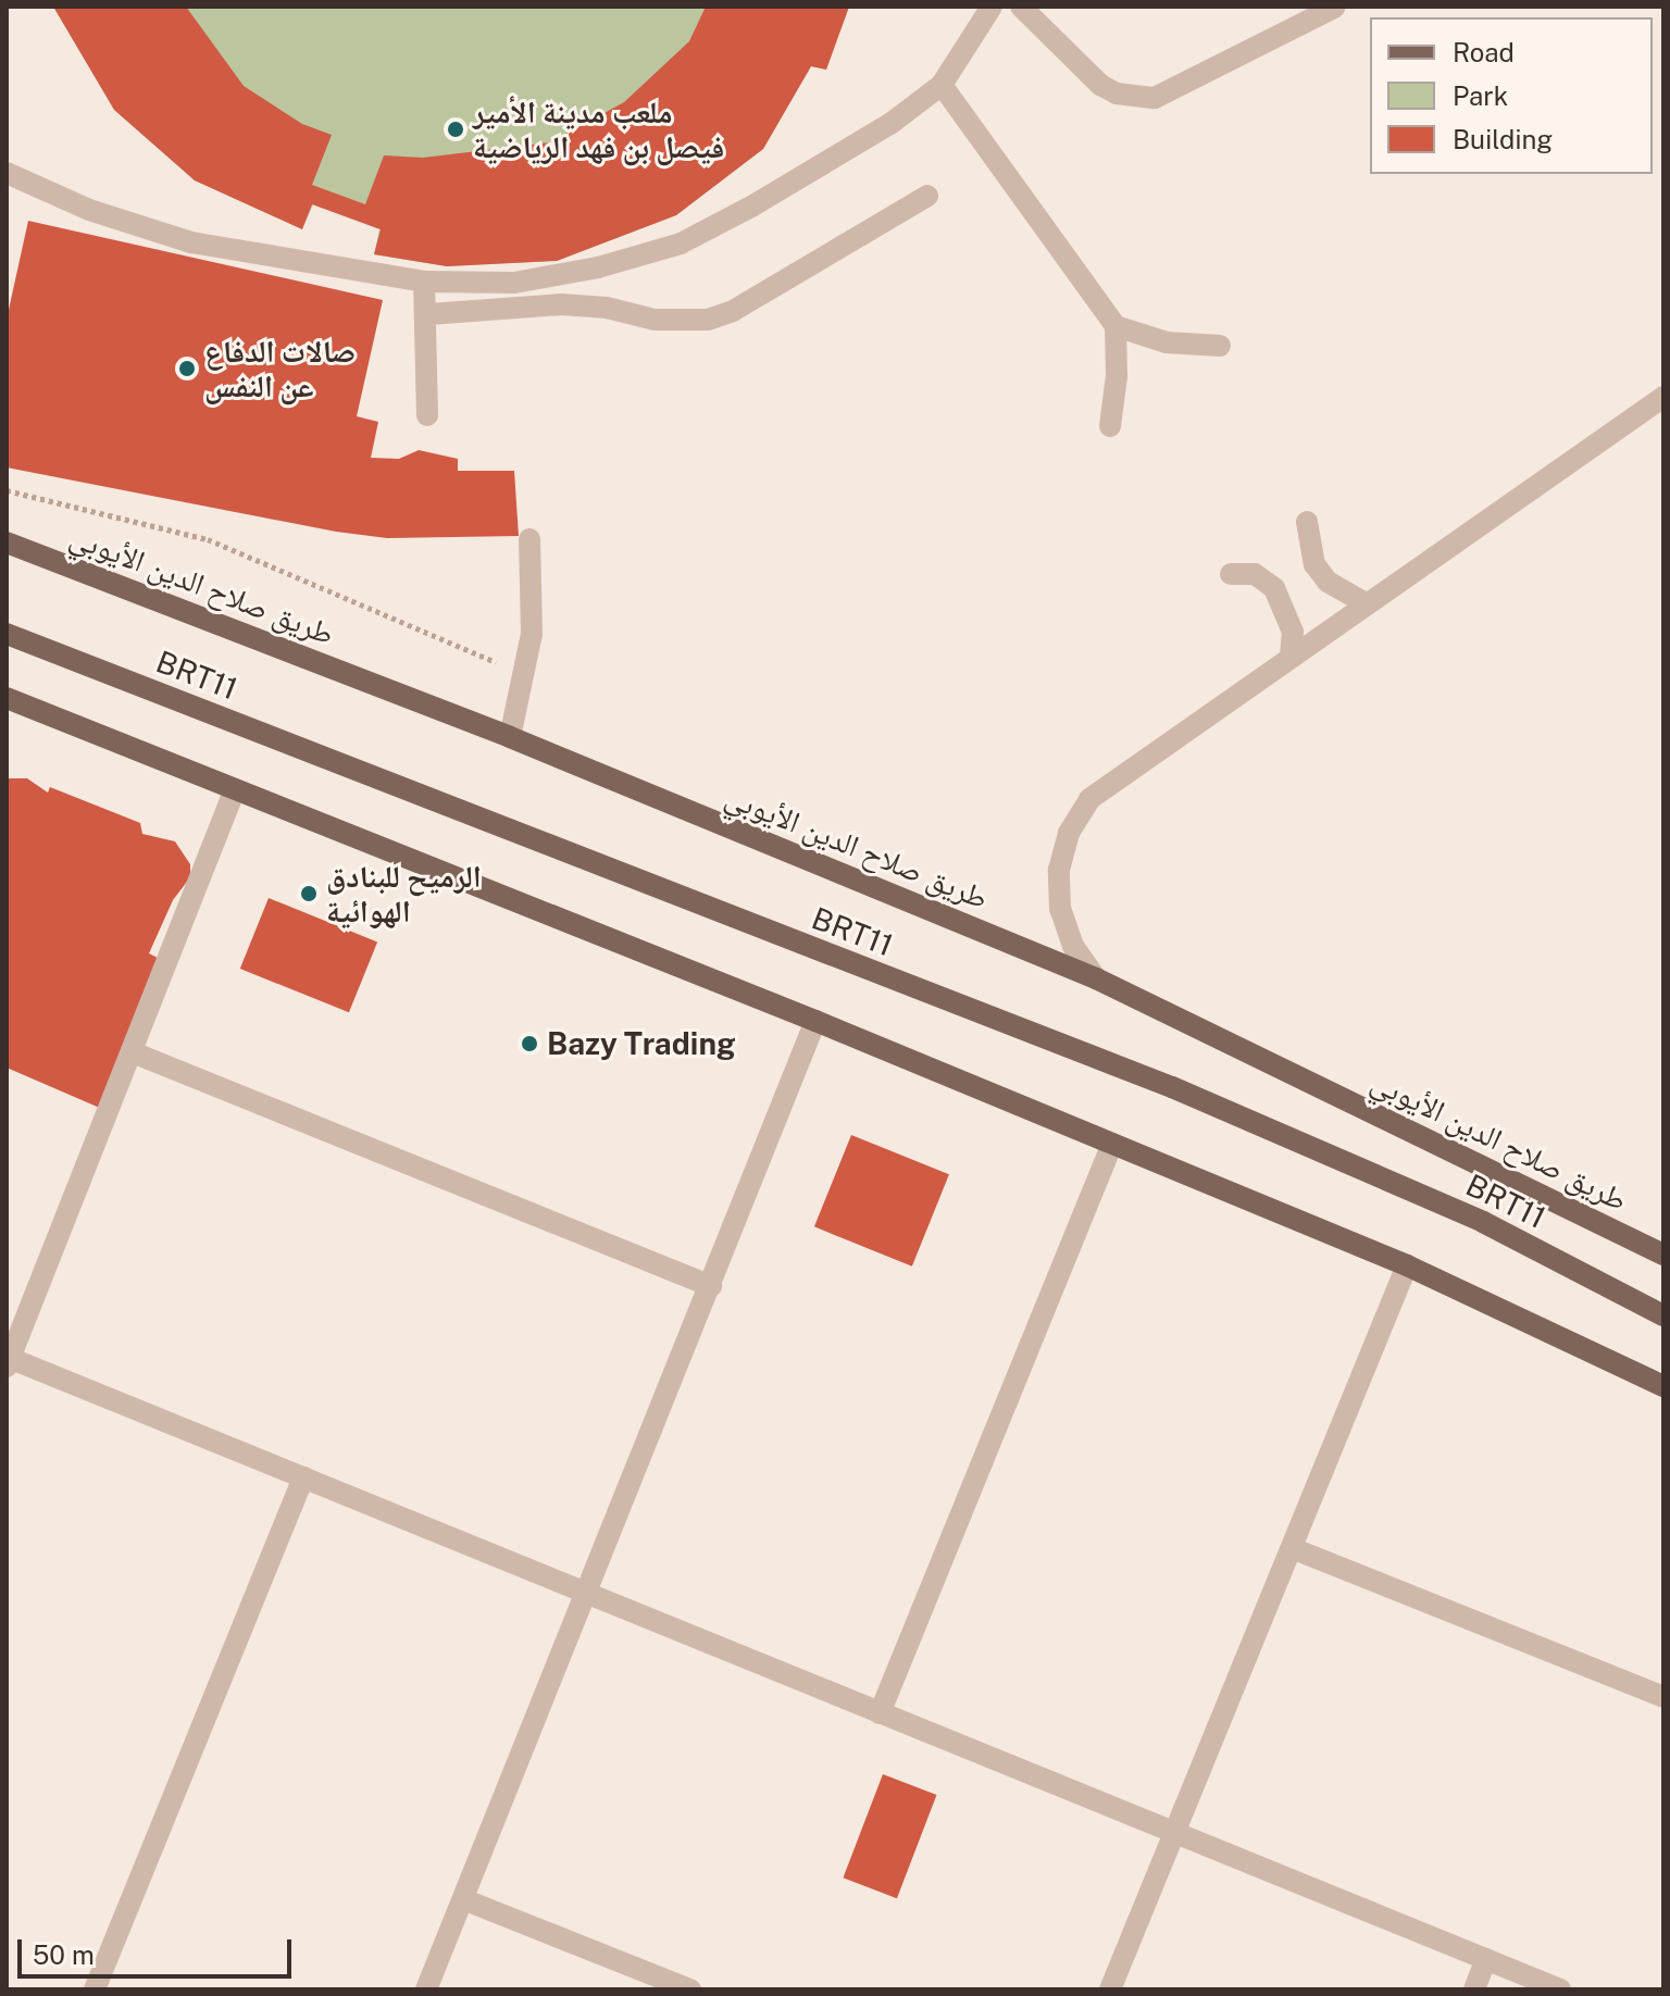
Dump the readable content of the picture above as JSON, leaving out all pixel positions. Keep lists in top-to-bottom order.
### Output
{
  "streets": {
    "main road": ["طريق صلاح الدين الأيوبي", "BRT11"]
  },
  "places": [
    "ملعب مدينة الأمير فيصل بن فهد الرياضية",
    "صالات الدفاع عن النفس",
    "الرميح للبنادق الهوائية",
    "Bazy Trading"
  ],
  "legend": ["Road", "Park", "Building"],
  "scale_bar": "50 m"
}
